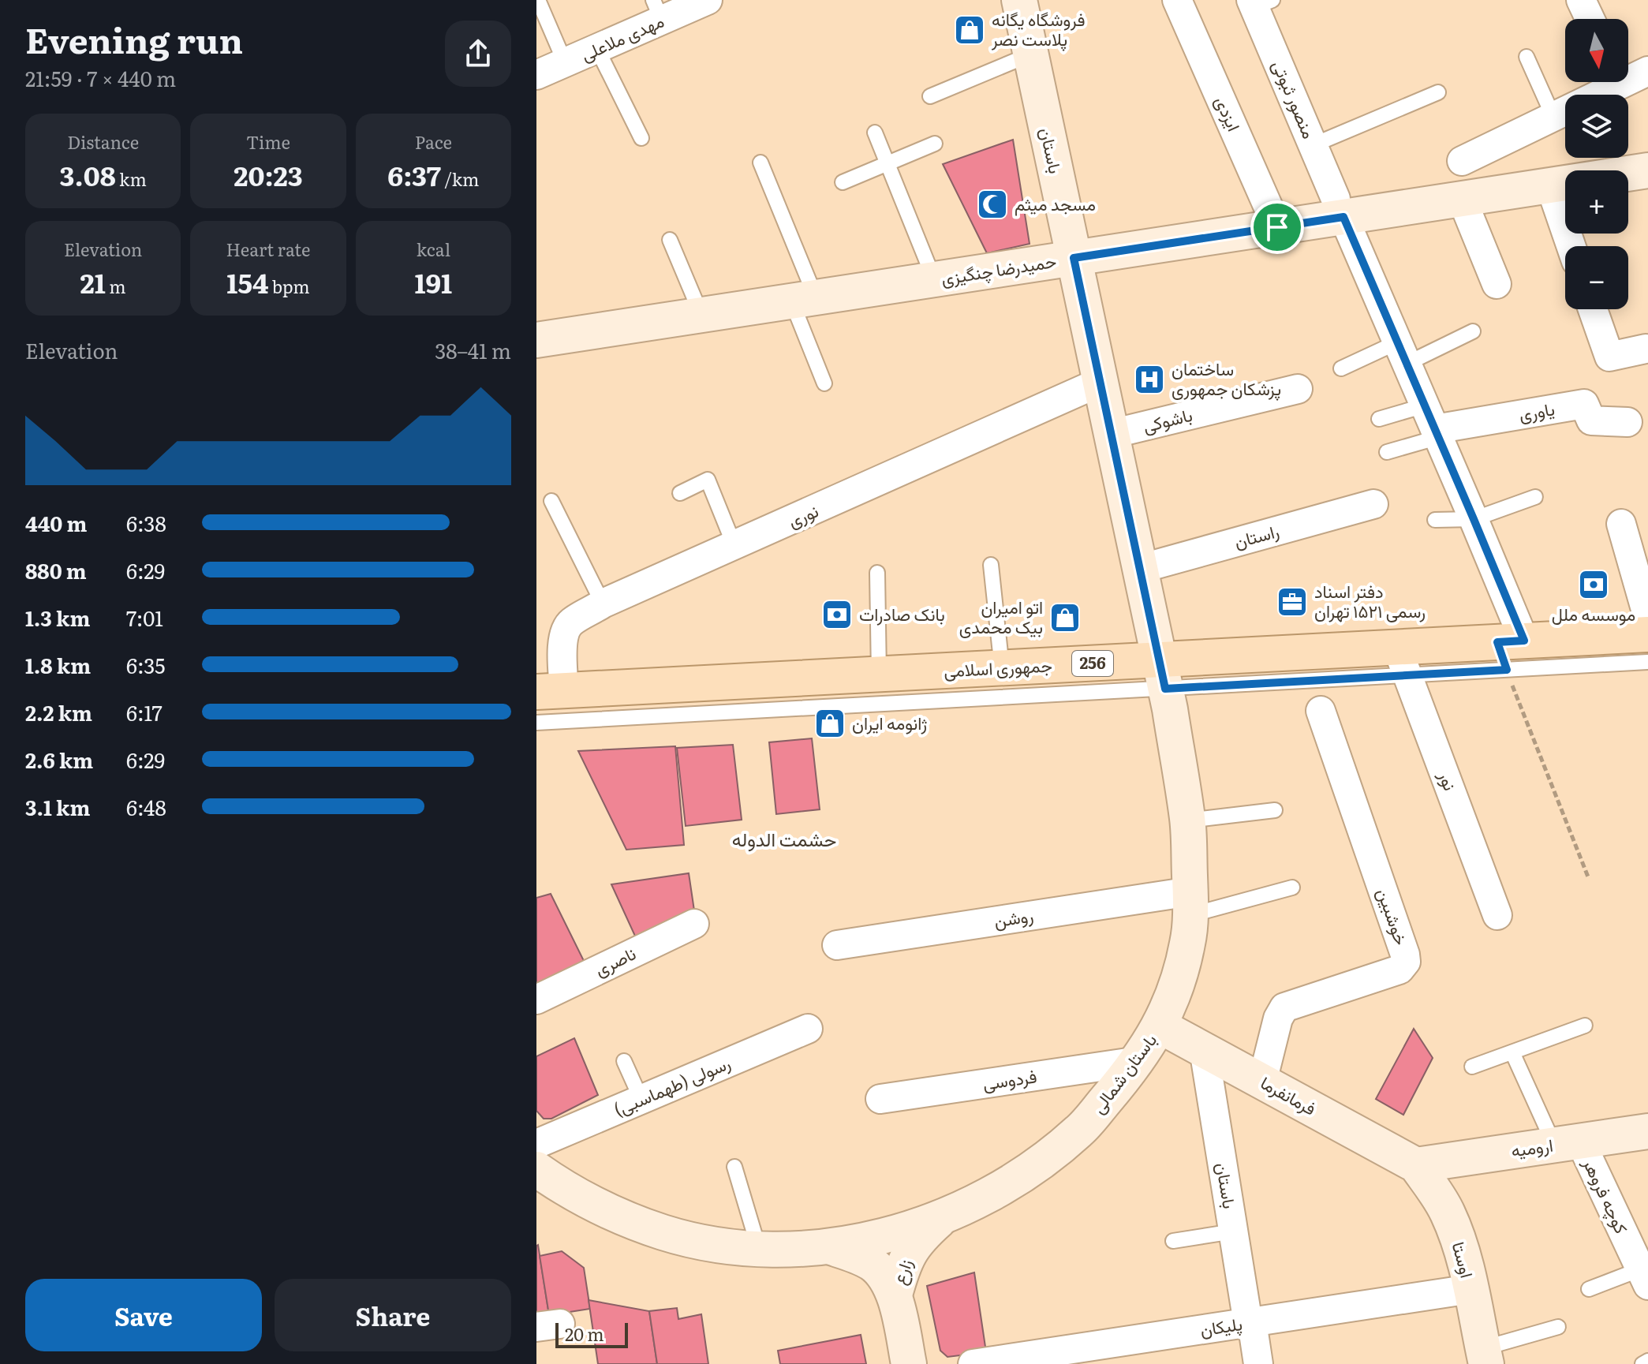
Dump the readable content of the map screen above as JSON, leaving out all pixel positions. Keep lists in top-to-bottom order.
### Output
{
  "streets": {
    "main road": ["256", "جمهوری اسلامی"],
    "street": [
      "مهدی ملاعلی",
      "منصور ثبوتی",
      "ایزدی",
      "باستان",
      "حمیدرضا چنگیزی",
      "یاوری",
      "باشوکی",
      "نوری",
      "راستان",
      "نور",
      "خوشبین",
      "روشن",
      "ناصری",
      "باستان شمالی",
      "فردوسی",
      "رسولی (طهماسبی)",
      "فرمانفرما",
      "ارومیه",
      "کوچه فروهر",
      "اوستا",
      "زارع",
      "پلیکان"
    ]
  },
  "crossings": [
    ["منصور ثبوتی", "حمیدرضا چنگیزی"],
    ["منصور ثبوتی", "یاوری"],
    ["منصور ثبوتی", "جمهوری اسلامی"],
    ["ایزدی", "حمیدرضا چنگیزی"],
    ["باستان", "حمیدرضا چنگیزی"],
    ["باستان", "باشوکی"],
    ["باستان", "نوری"],
    ["باستان", "راستان"],
    ["باستان", "جمهوری اسلامی"],
    ["باستان", "باستان شمالی"],
    ["باستان", "فرمانفرما"],
    ["باستان", "پلیکان"],
    ["نوری", "جمهوری اسلامی"],
    ["جمهوری اسلامی", "نور"],
    ["جمهوری اسلامی", "باستان شمالی"],
    ["خوشبین", "فرمانفرما"],
    ["روشن", "باستان شمالی"],
    ["باستان شمالی", "فردوسی"],
    ["باستان شمالی", "فرمانفرما"],
    ["باستان شمالی", "زارع"],
    ["فرمانفرما", "ارومیه"],
    ["فرمانفرما", "اوستا"],
    ["ارومیه", "کوچه فروهر"],
    ["ارومیه", "اوستا"],
    ["اوستا", "پلیکان"]
  ],
  "districts": ["حشمت الدوله"],
  "places": {
    "shop": ["فروشگاه یگانه پلاست نصر", "اتو امیران بیک محمدی", "ژانومه ایران"],
    "mosque": ["مسجد میثم"],
    "hospital": ["ساختمان پزشکان جمهوری"],
    "bank": ["موسسه ملل", "بانک صادرات"],
    "office": ["دفتر اسناد رسمی ۱۵۲۱ تهران"]
  },
  "scale_bar": "20 m",
  "north": "bottom",
  "page": {
    "heading": ["Evening run", "21:59 · 7 × 440 m"],
    "map_buttons": ["+", "−"],
    "stats": [
      ["Distance", "3.08 km"],
      ["Time", "20:23"],
      ["Pace", "6:37 /km"],
      ["Elevation", "21 m"],
      ["Heart rate", "154 bpm"],
      ["kcal", "191"]
    ],
    "chart": ["Elevation", "38–41 m"],
    "list": [
      {
        "name": "440 m",
        "note": "6:38"
      },
      {
        "name": "880 m",
        "note": "6:29"
      },
      {
        "name": "1.3 km",
        "note": "7:01"
      },
      {
        "name": "1.8 km",
        "note": "6:35"
      },
      {
        "name": "2.2 km",
        "note": "6:17"
      },
      {
        "name": "2.6 km",
        "note": "6:29"
      },
      {
        "name": "3.1 km",
        "note": "6:48"
      }
    ],
    "buttons": ["Save", "Share"],
    "scale": "20 m"
  }
}
